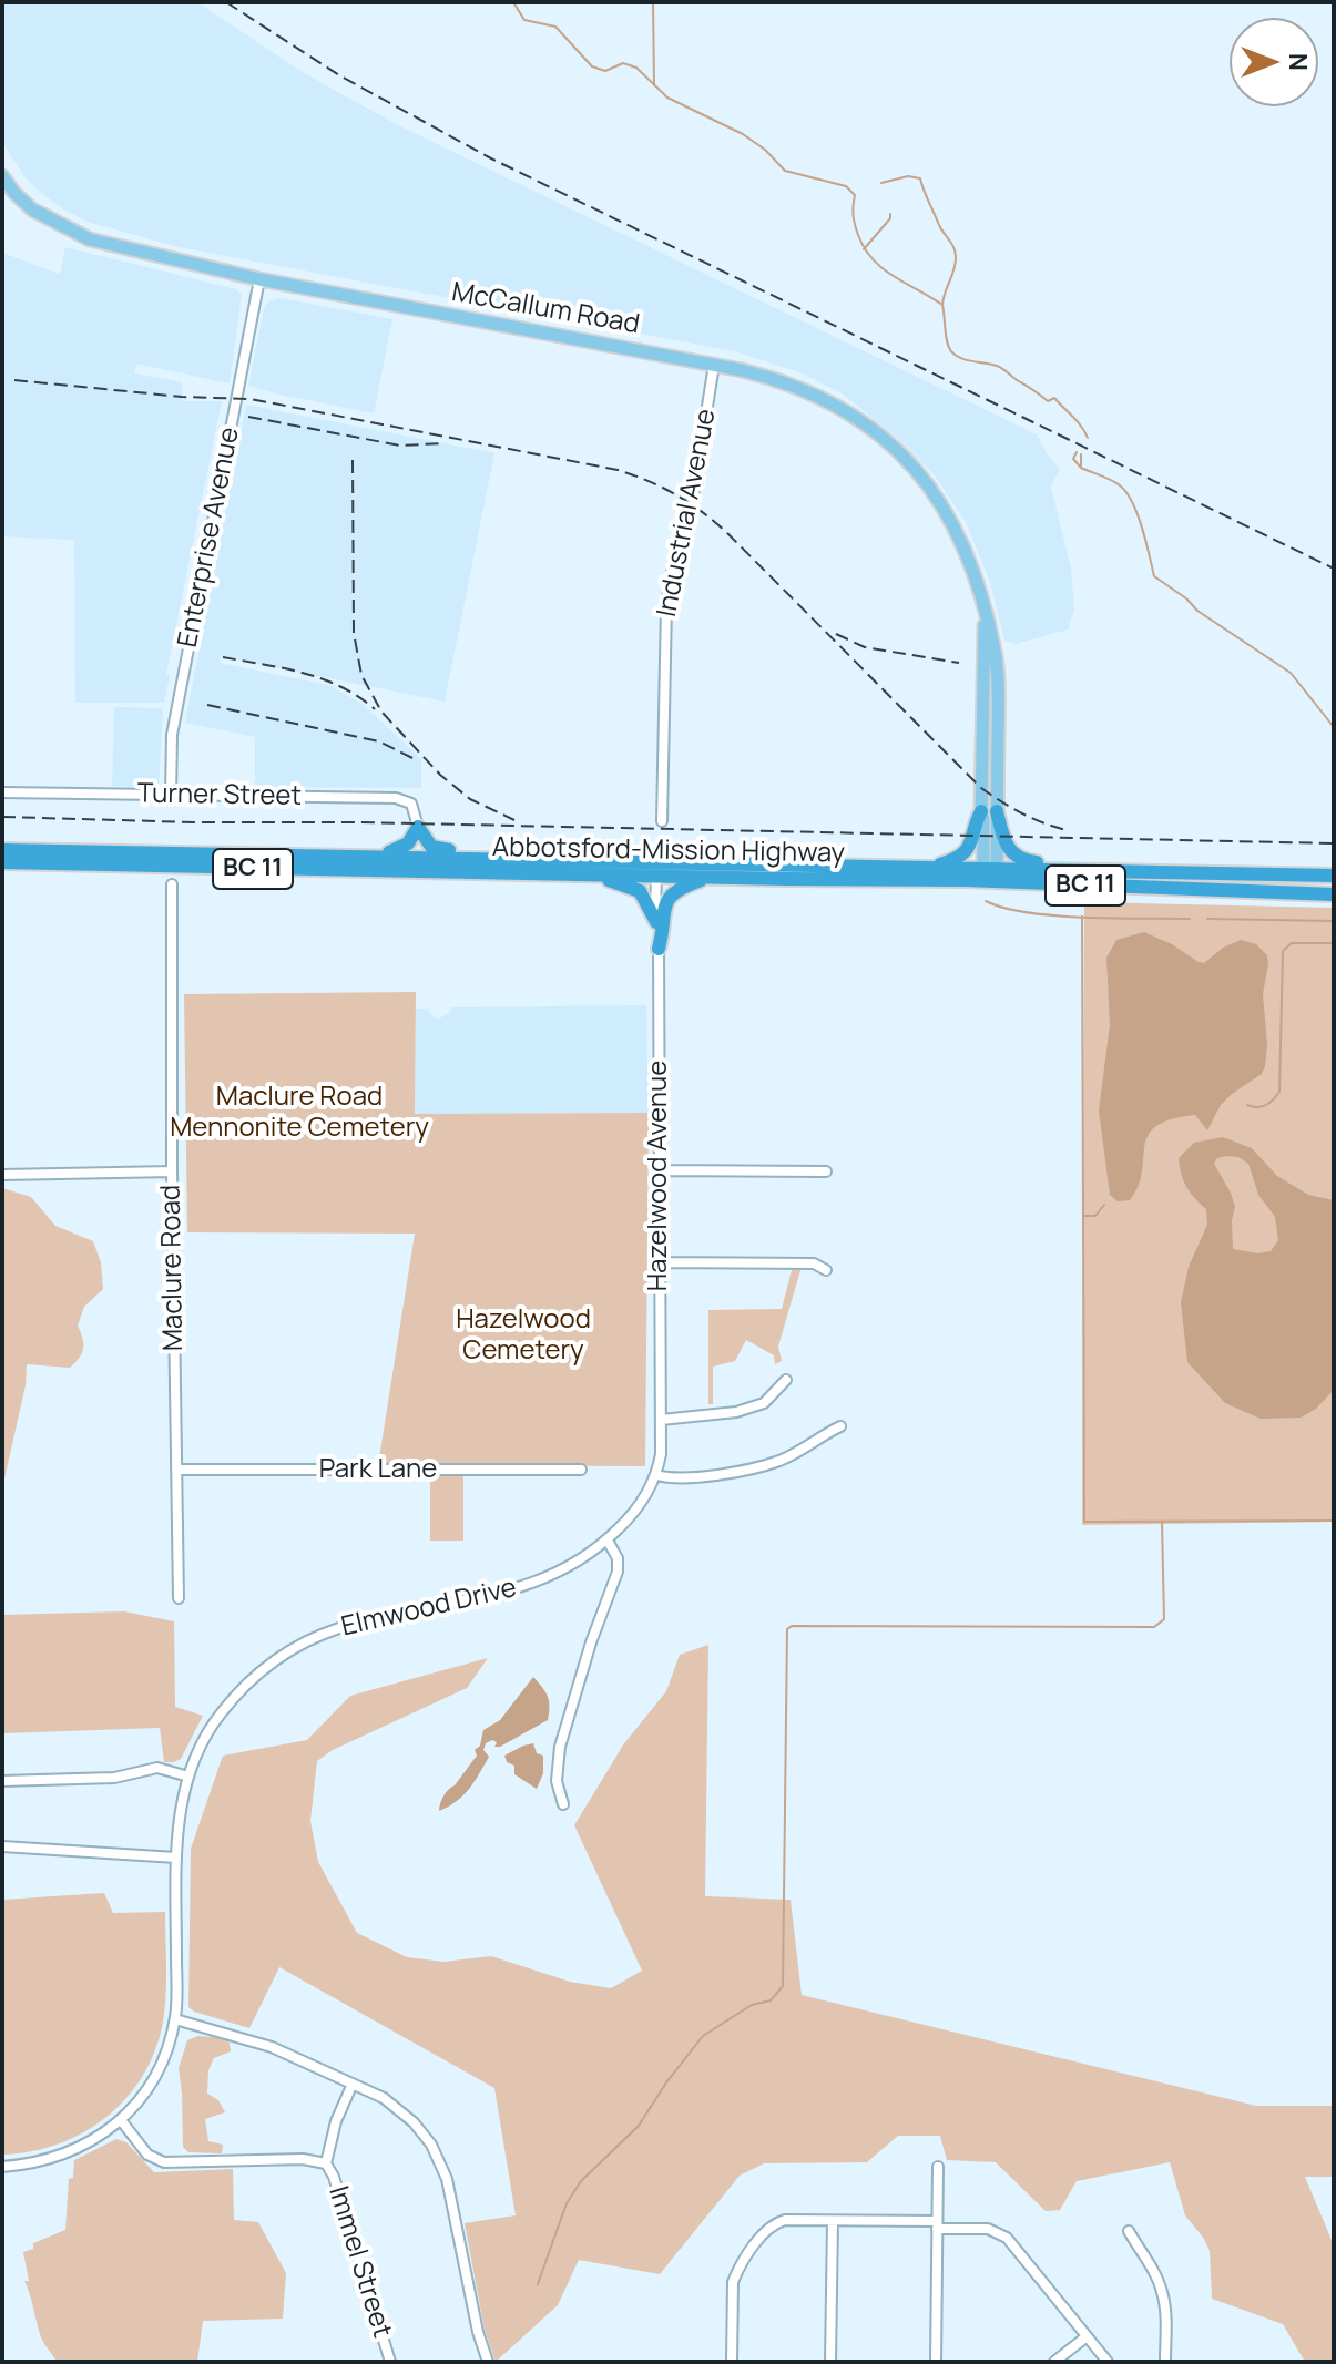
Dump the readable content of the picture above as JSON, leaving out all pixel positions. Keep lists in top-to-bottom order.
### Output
{
  "streets": {
    "highway": ["Abbotsford-Mission Highway", "BC 11"],
    "main road": ["McCallum Road"],
    "street": [
      "Industrial Avenue",
      "Enterprise Avenue",
      "Turner Street",
      "Hazelwood Avenue",
      "Maclure Road",
      "Park Lane",
      "Elmwood Drive",
      "Immel Street"
    ]
  },
  "crossings": [
    ["McCallum Road", "Industrial Avenue"],
    ["McCallum Road", "Enterprise Avenue"],
    ["McCallum Road", "Abbotsford-Mission Highway"],
    ["Enterprise Avenue", "Turner Street"],
    ["Abbotsford-Mission Highway", "Hazelwood Avenue"],
    ["Hazelwood Avenue", "Elmwood Drive"],
    ["Maclure Road", "Park Lane"]
  ],
  "parks": ["Maclure Road Mennonite Cemetery", "Hazelwood Cemetery"],
  "north": "right"
}
